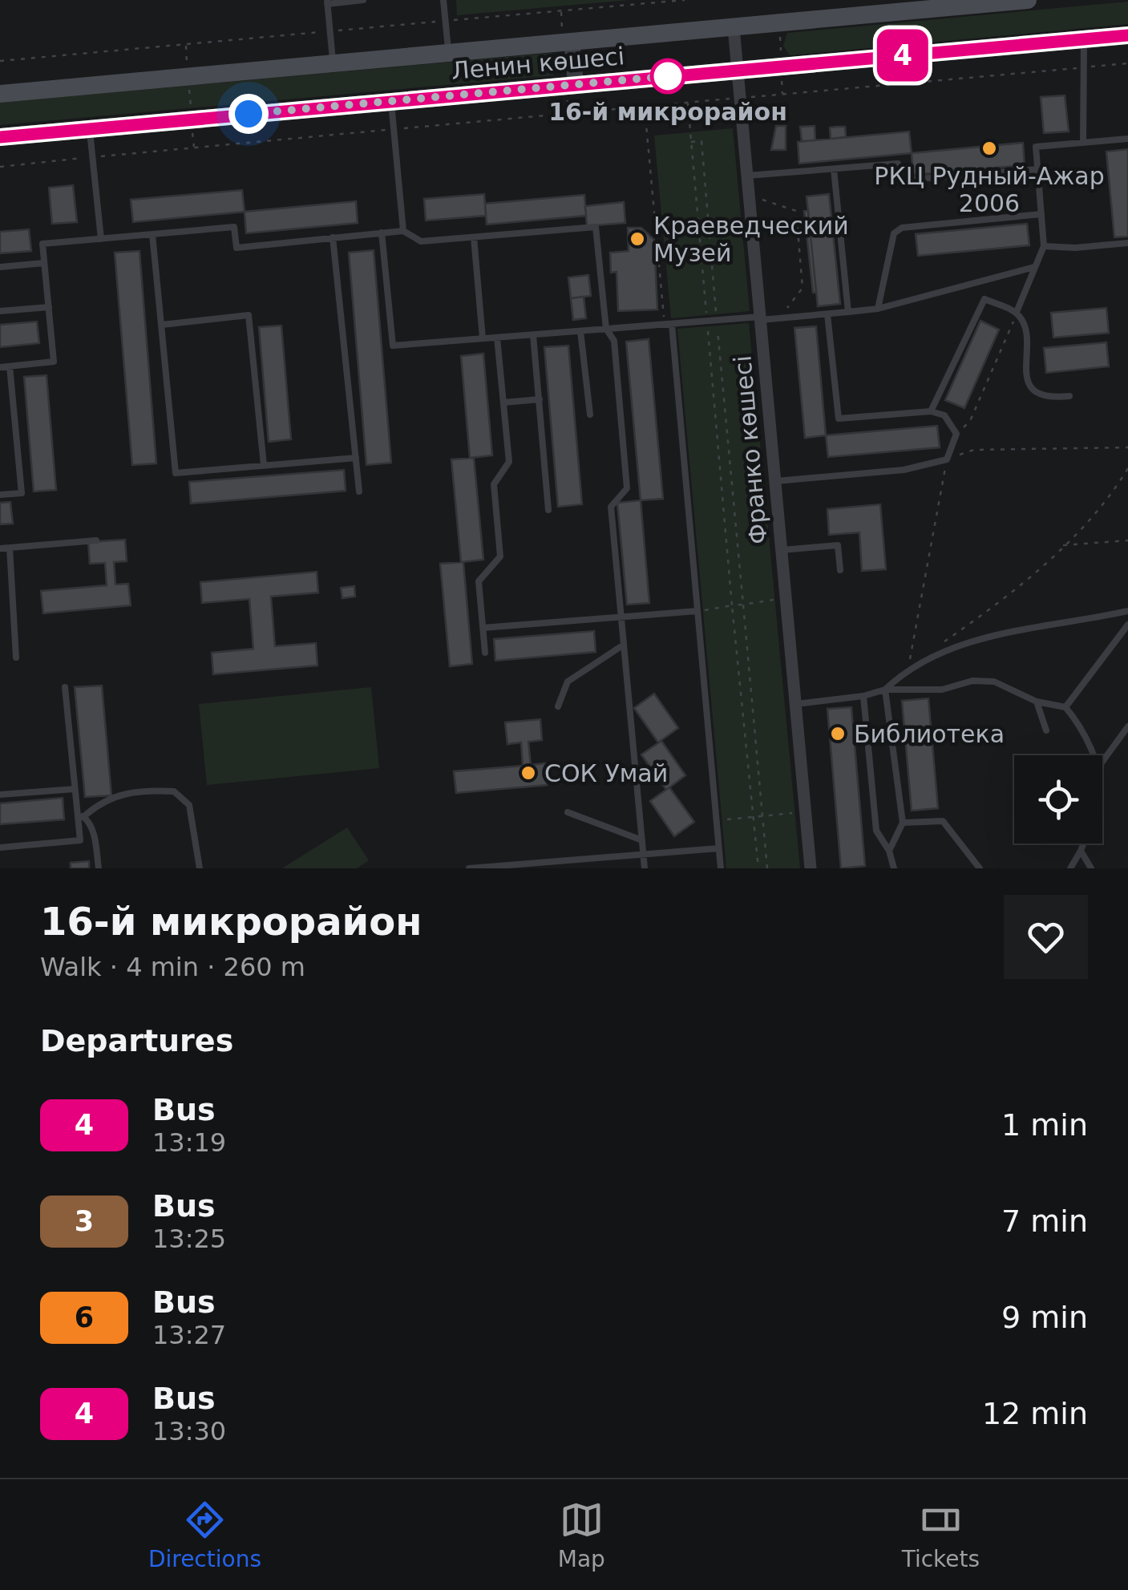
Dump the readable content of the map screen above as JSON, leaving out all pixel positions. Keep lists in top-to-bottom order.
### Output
{
  "streets": {
    "main road": ["Ленин көшесі"],
    "street": ["Франко көшесі"]
  },
  "crossings": [
    ["Ленин көшесі", "Франко көшесі"]
  ],
  "places": [
    "16-й микрорайон",
    "РКЦ Рудный-Ажар 2006",
    "Краеведческий Музей",
    "Библиотека",
    "СОК Умай"
  ],
  "lines": ["bus line 4"],
  "page": {
    "on_map": "4",
    "heading": [
      ["16-й микрорайон", "Walk · 4 min · 260 m"],
      "Departures"
    ],
    "list": [
      {
        "mark": "4",
        "name": "Bus",
        "note": "13:19",
        "value": "1 min"
      },
      {
        "mark": "3",
        "name": "Bus",
        "note": "13:25",
        "value": "7 min"
      },
      {
        "mark": "6",
        "name": "Bus",
        "note": "13:27",
        "value": "9 min"
      },
      {
        "mark": "4",
        "name": "Bus",
        "note": "13:30",
        "value": "12 min"
      }
    ],
    "tabs": ["Directions", "Map", "Tickets"]
  }
}
